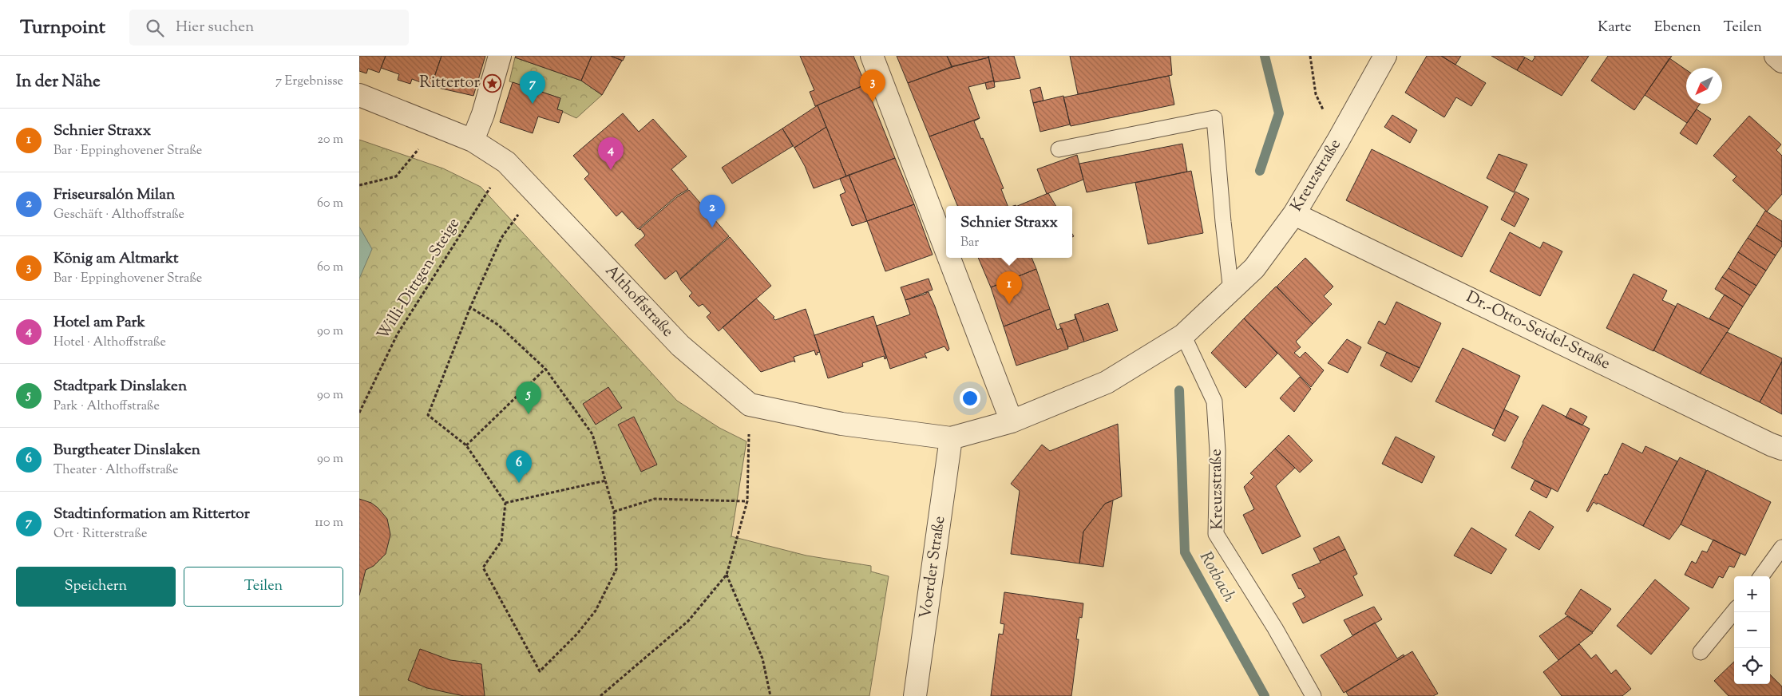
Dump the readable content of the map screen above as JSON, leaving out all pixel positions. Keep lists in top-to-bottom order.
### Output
{
  "streets": {
    "street": [
      "Kreuzstraße",
      "Althoffstraße",
      "Dr.-Otto-Seidel-Straße",
      "Voerder Straße"
    ],
    "path": ["Willi-Dittgen-Steige"]
  },
  "crossings": [
    ["Kreuzstraße", "Althoffstraße"],
    ["Kreuzstraße", "Dr.-Otto-Seidel-Straße"],
    ["Kreuzstraße", "Voerder Straße"],
    ["Willi-Dittgen-Steige", "Althoffstraße"],
    ["Althoffstraße", "Voerder Straße"]
  ],
  "water": ["Rotbach"],
  "places": {
    "place": ["Rittertor"]
  },
  "north": "bottom left",
  "page": {
    "header": "Turnpoint",
    "search": "Hier suchen",
    "nav": ["Karte", "Ebenen", "Teilen"],
    "heading": ["In der Nähe", "7 Ergebnisse"],
    "pins": [
      "3",
      "7",
      "4",
      "2",
      "1",
      "5",
      "6"
    ],
    "list": [
      {
        "mark": "1",
        "name": "Schnier Straxx",
        "note": "Bar · Eppinghovener Straße",
        "value": "20 m"
      },
      {
        "mark": "2",
        "name": "Friseursalón Milan",
        "note": "Geschäft · Althoffstraße",
        "value": "60 m"
      },
      {
        "mark": "3",
        "name": "König am Altmarkt",
        "note": "Bar · Eppinghovener Straße",
        "value": "60 m"
      },
      {
        "mark": "4",
        "name": "Hotel am Park",
        "note": "Hotel · Althoffstraße",
        "value": "90 m"
      },
      {
        "mark": "5",
        "name": "Stadtpark Dinslaken",
        "note": "Park · Althoffstraße",
        "value": "90 m"
      },
      {
        "mark": "6",
        "name": "Burgtheater Dinslaken",
        "note": "Theater · Althoffstraße",
        "value": "90 m"
      },
      {
        "mark": "7",
        "name": "Stadtinformation am Rittertor",
        "note": "Ort · Ritterstraße",
        "value": "110 m"
      }
    ],
    "popup": ["Schnier Straxx", "Bar"],
    "buttons": ["Speichern", "Teilen"],
    "map_buttons": ["+", "−"]
  }
}
